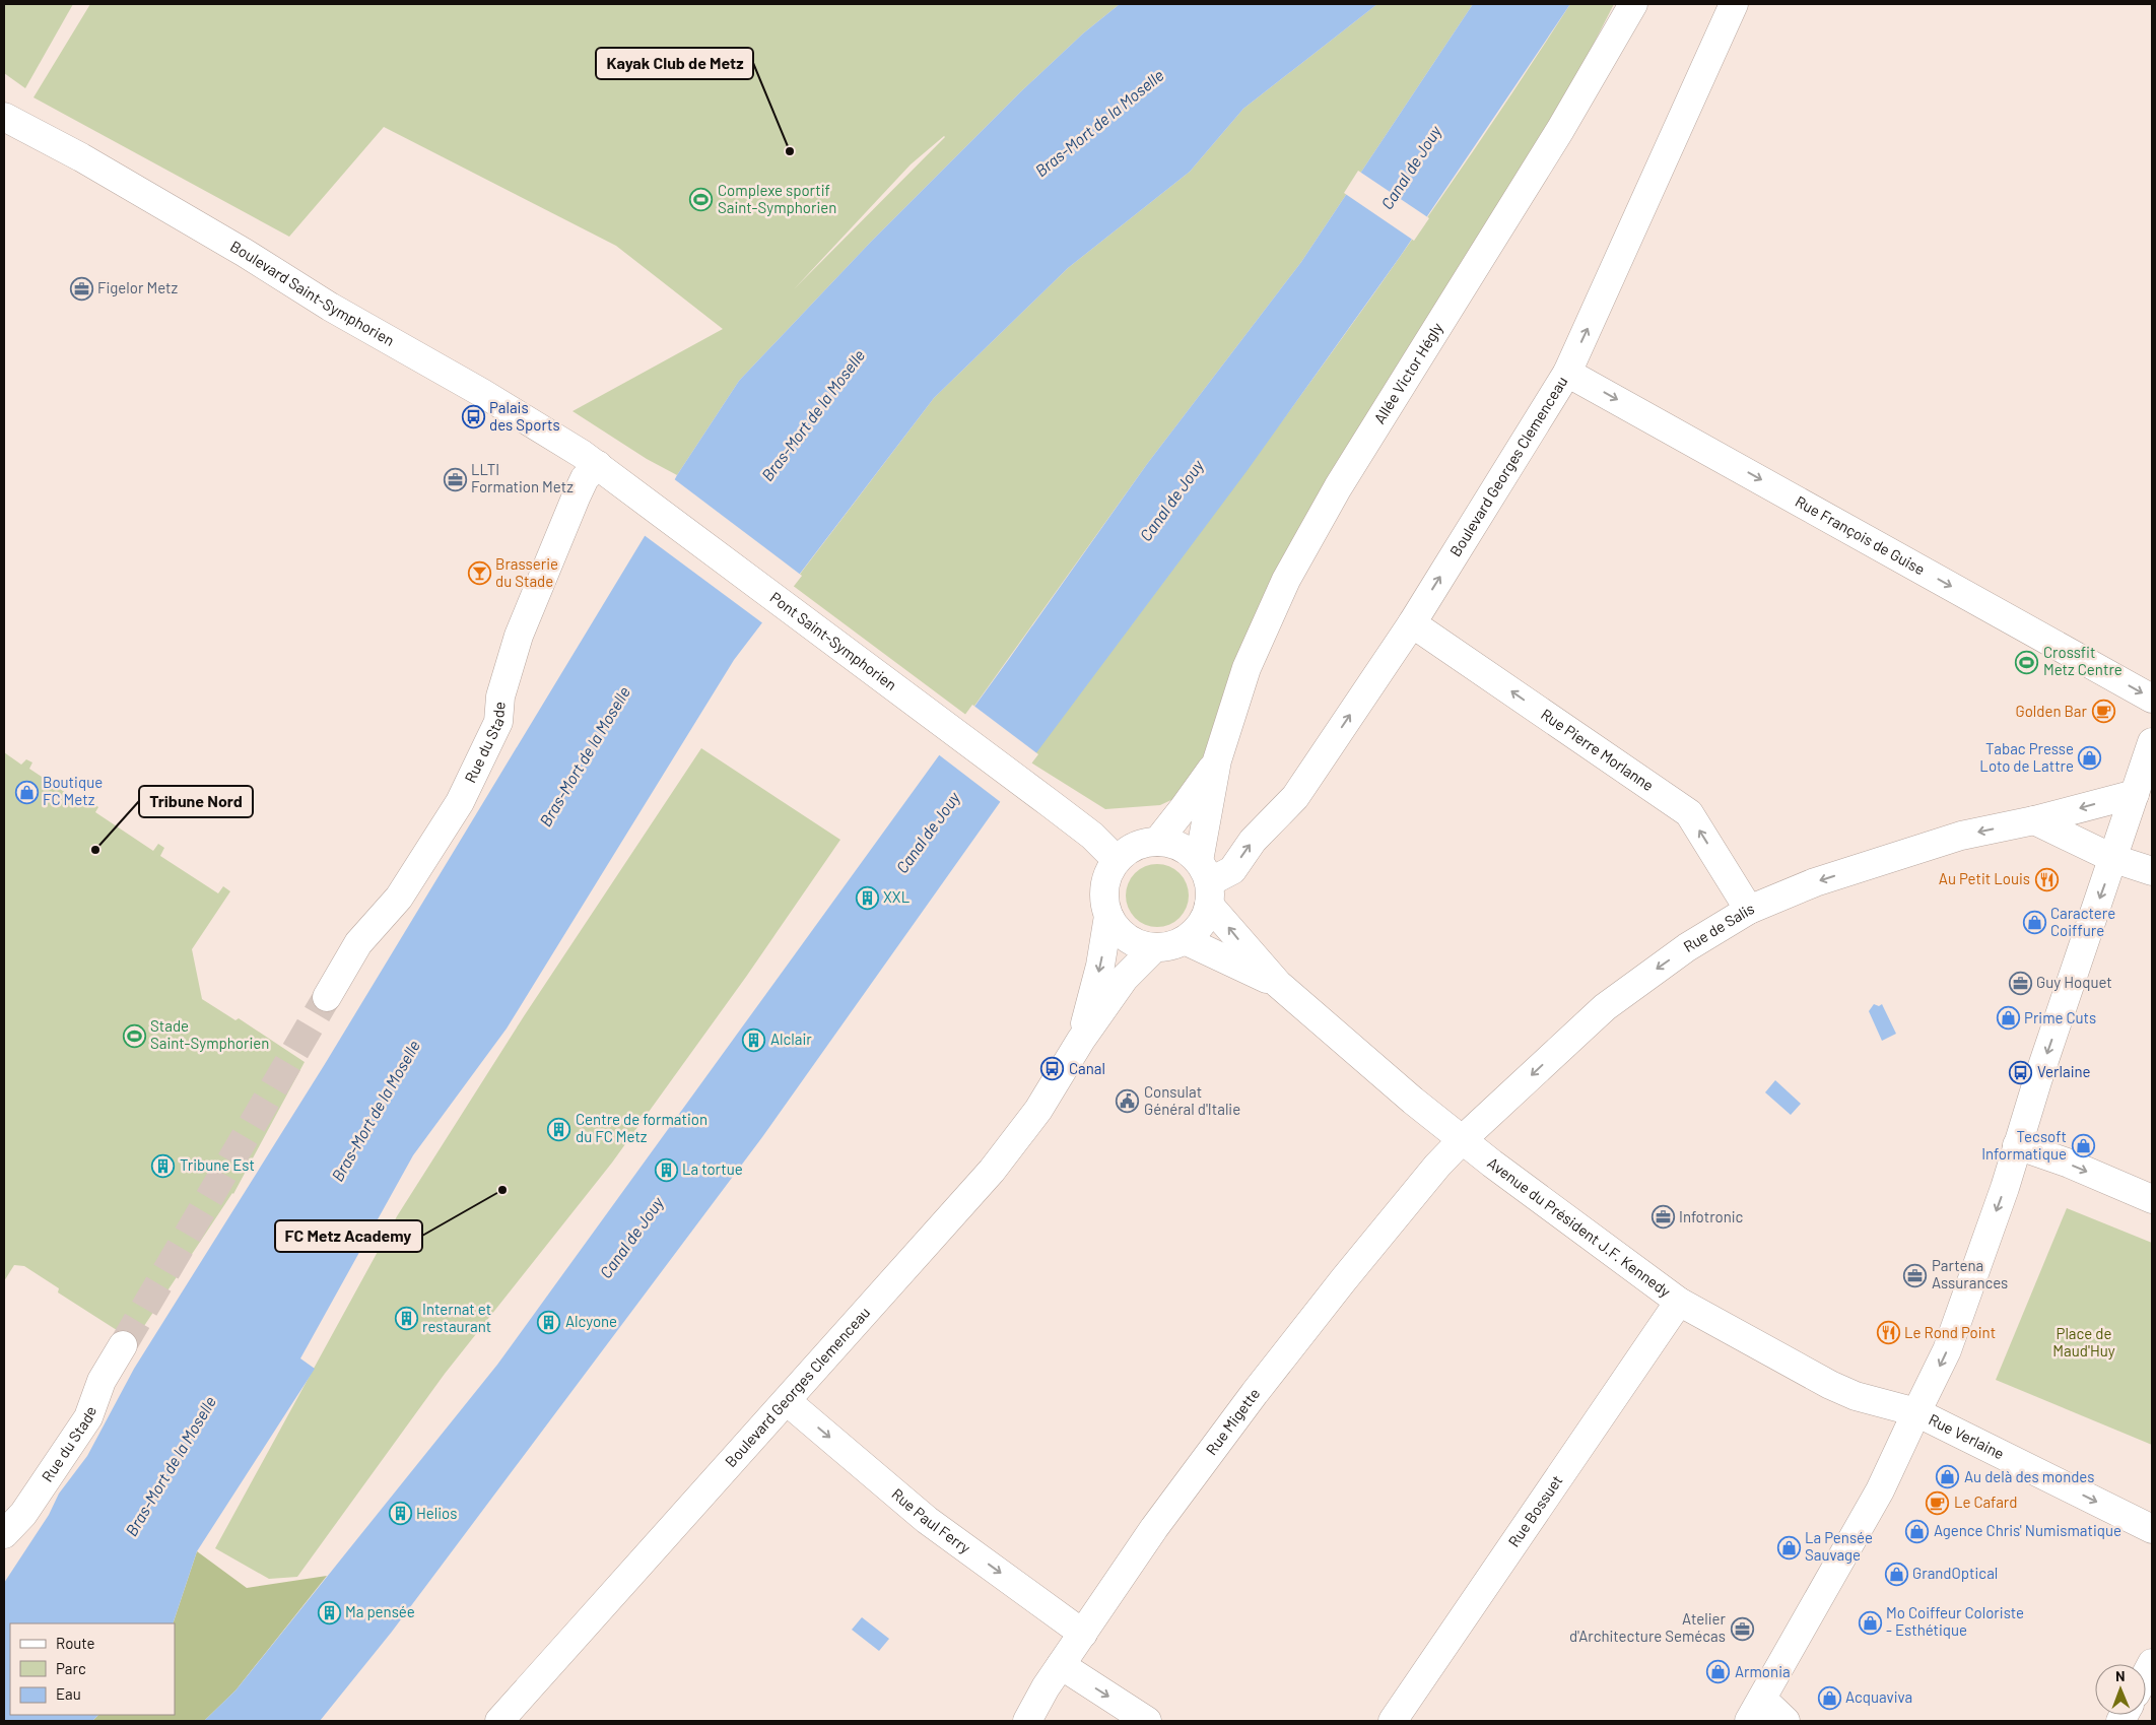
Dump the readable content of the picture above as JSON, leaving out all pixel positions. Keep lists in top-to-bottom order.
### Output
{
  "streets": {
    "street": [
      "Boulevard Saint-Symphorien",
      "Allée Victor Hégly",
      "Boulevard Georges Clemenceau",
      "Rue François de Guise",
      "Pont Saint-Symphorien",
      "Rue du Stade",
      "Rue Pierre Morlanne",
      "Rue de Salis",
      "Avenue du Président J.F. Kennedy",
      "Rue Migette",
      "Rue Verlaine",
      "Rue Bossuet",
      "Rue Paul Ferry"
    ]
  },
  "crossings": [
    ["Boulevard Saint-Symphorien", "Pont Saint-Symphorien"],
    ["Boulevard Saint-Symphorien", "Rue du Stade"],
    ["Allée Victor Hégly", "Boulevard Georges Clemenceau"],
    ["Allée Victor Hégly", "Pont Saint-Symphorien"],
    ["Allée Victor Hégly", "Avenue du Président J.F. Kennedy"],
    ["Boulevard Georges Clemenceau", "Rue François de Guise"],
    ["Boulevard Georges Clemenceau", "Pont Saint-Symphorien"],
    ["Boulevard Georges Clemenceau", "Rue Pierre Morlanne"],
    ["Boulevard Georges Clemenceau", "Avenue du Président J.F. Kennedy"],
    ["Boulevard Georges Clemenceau", "Rue Paul Ferry"],
    ["Pont Saint-Symphorien", "Rue du Stade"],
    ["Pont Saint-Symphorien", "Avenue du Président J.F. Kennedy"],
    ["Rue Pierre Morlanne", "Rue de Salis"],
    ["Rue de Salis", "Avenue du Président J.F. Kennedy"],
    ["Rue de Salis", "Rue Migette"],
    ["Avenue du Président J.F. Kennedy", "Rue Migette"],
    ["Avenue du Président J.F. Kennedy", "Rue Verlaine"],
    ["Avenue du Président J.F. Kennedy", "Rue Bossuet"],
    ["Rue Migette", "Rue Paul Ferry"]
  ],
  "one_way": [
    "Rue François de Guise",
    "Rue Pierre Morlanne",
    "Rue de Salis",
    "Rue Verlaine",
    "Rue Paul Ferry"
  ],
  "water": ["Bras-Mort de la Moselle", "Canal de Jouy"],
  "parks": ["Place de Maud'Huy"],
  "places": {
    "other": ["Kayak Club de Metz", "Tribune Nord", "FC Metz Academy"],
    "sports": ["Complexe sportif Saint-Symphorien", "Crossfit Metz Centre", "Stade Saint-Symphorien"],
    "office": [
      "Figelor Metz",
      "LLTI Formation Metz",
      "Guy Hoquet",
      "Infotronic",
      "Partena Assurances",
      "Atelier d'Architecture Semécas"
    ],
    "bus stop": ["Palais des Sports", "Canal", "Verlaine"],
    "bar": ["Brasserie du Stade"],
    "cafe": ["Golden Bar", "Le Cafard"],
    "shop": [
      "Tabac Presse Loto de Lattre",
      "Boutique FC Metz",
      "Caractere Coiffure",
      "Prime Cuts",
      "Tecsoft Informatique",
      "Au delà des mondes",
      "Agence Chris' Numismatique",
      "La Pensée Sauvage",
      "GrandOptical",
      "Mo Coiffeur Coloriste - Esthétique",
      "Armonia",
      "Acquaviva"
    ],
    "restaurant": ["Au Petit Louis", "Le Rond Point"],
    "building": [
      "XXL",
      "Alclair",
      "Centre de formation du FC Metz",
      "Tribune Est",
      "La tortue",
      "Internat et restaurant",
      "Alcyone",
      "Helios",
      "Ma pensée"
    ],
    "public building": ["Consulat Général d'Italie"]
  },
  "legend": ["Route", "Parc", "Eau"],
  "north": "top"
}
